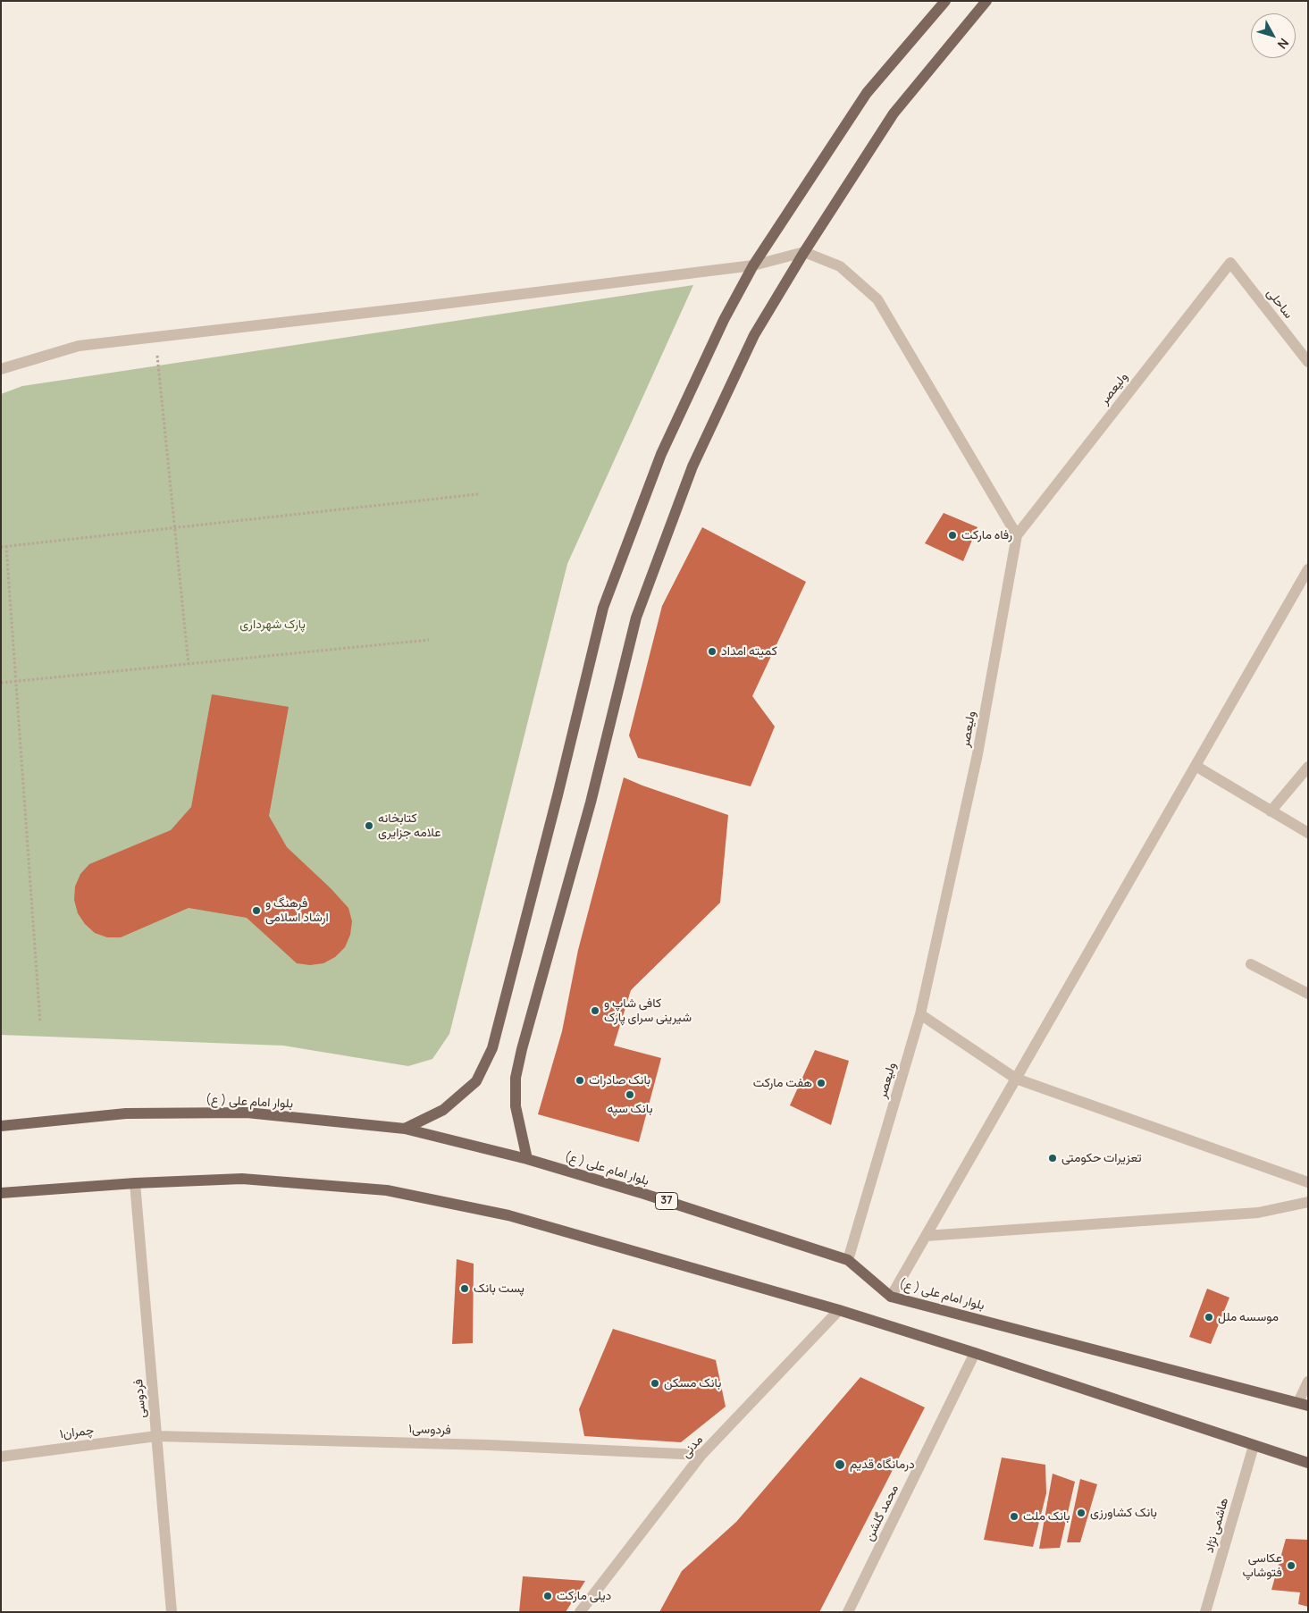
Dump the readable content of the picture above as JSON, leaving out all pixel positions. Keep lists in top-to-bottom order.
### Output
{
  "streets": {
    "main road": ["بلوار امام علی ( ع)", "37"],
    "street": [
      "ساحلی",
      "ولیعصر",
      "فردوسی",
      "فردوسی۱",
      "چمران۱",
      "مدنی",
      "محمد گلشن",
      "هاشمی نژاد"
    ]
  },
  "crossings": [
    ["ساحلی", "ولیعصر"],
    ["ولیعصر", "بلوار امام علی ( ع)"],
    ["فردوسی", "فردوسی۱"],
    ["فردوسی", "چمران۱"],
    ["فردوسی۱", "چمران۱"],
    ["فردوسی۱", "مدنی"]
  ],
  "parks": ["پارک شهرداری"],
  "places": [
    "رفاه مارکت",
    "کمیته امداد",
    "کتابخانه علامه جزایری",
    "فرهنگ و ارشاد اسلامی",
    "کافی شاپ و شیرینی سرای پارک",
    "بانک صادرات",
    "هفت مارکت",
    "بانک سپه",
    "تعزیرات حکومتی",
    "پست بانک",
    "موسسه ملل",
    "بانک مسکن",
    "درمانگاه قدیم",
    "بانک کشاورزی",
    "بانک ملت",
    "عکاسی فتوشاپ",
    "دیلی مارکت"
  ],
  "north": "bottom right"
}
